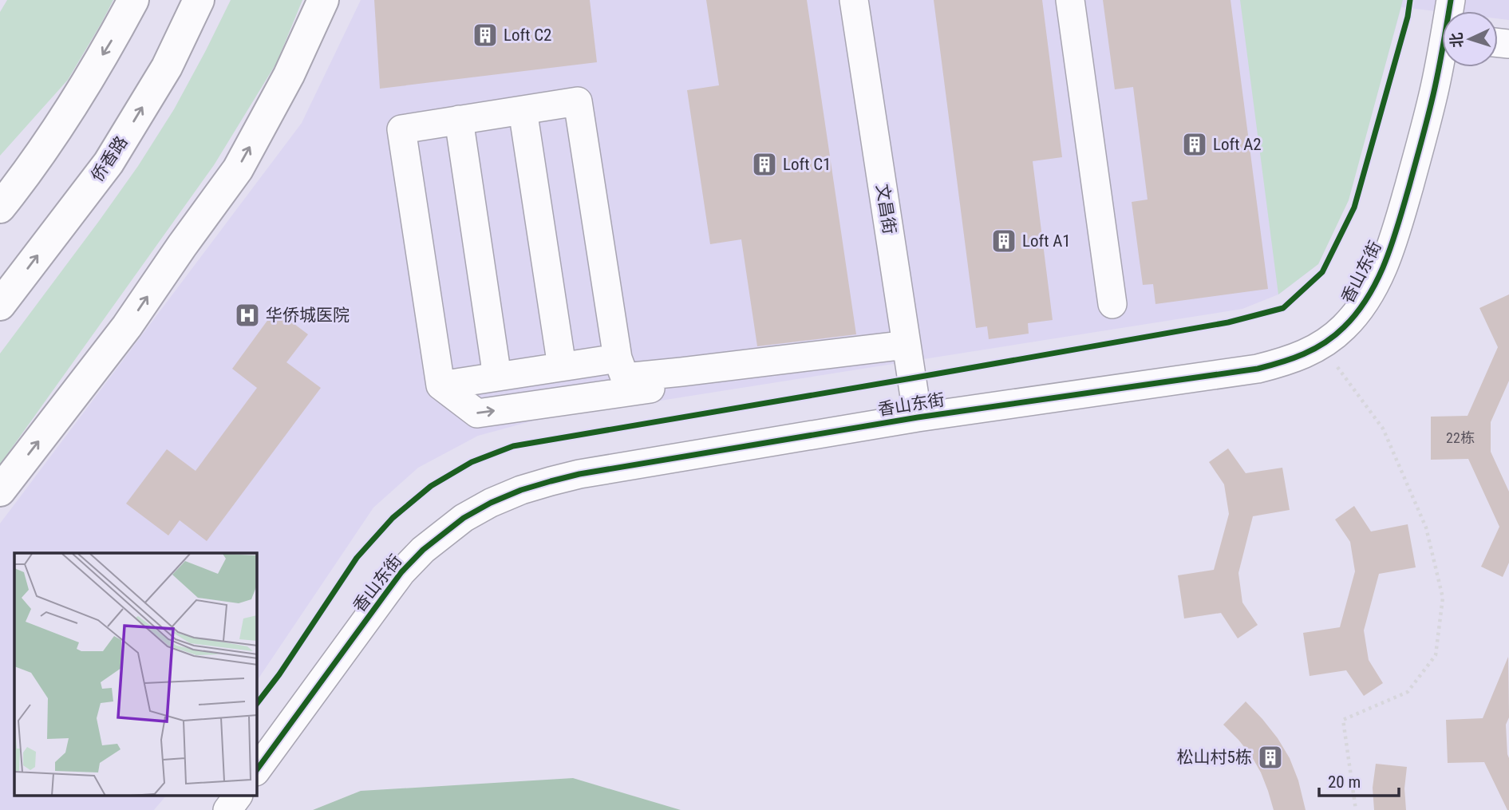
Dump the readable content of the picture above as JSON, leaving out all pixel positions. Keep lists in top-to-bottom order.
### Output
{
  "streets": {
    "main road": ["侨香路"],
    "street": ["文昌街", "香山东街"]
  },
  "crossings": [
    ["文昌街", "香山东街"]
  ],
  "places": {
    "building": [
      "Loft C2",
      "Loft A2",
      "Loft C1",
      "Loft A1",
      "松山村5栋"
    ],
    "hospital": ["华侨城医院"]
  },
  "house_numbers": ["22栋"],
  "scale_bar": "20 m",
  "north": "left"
}
